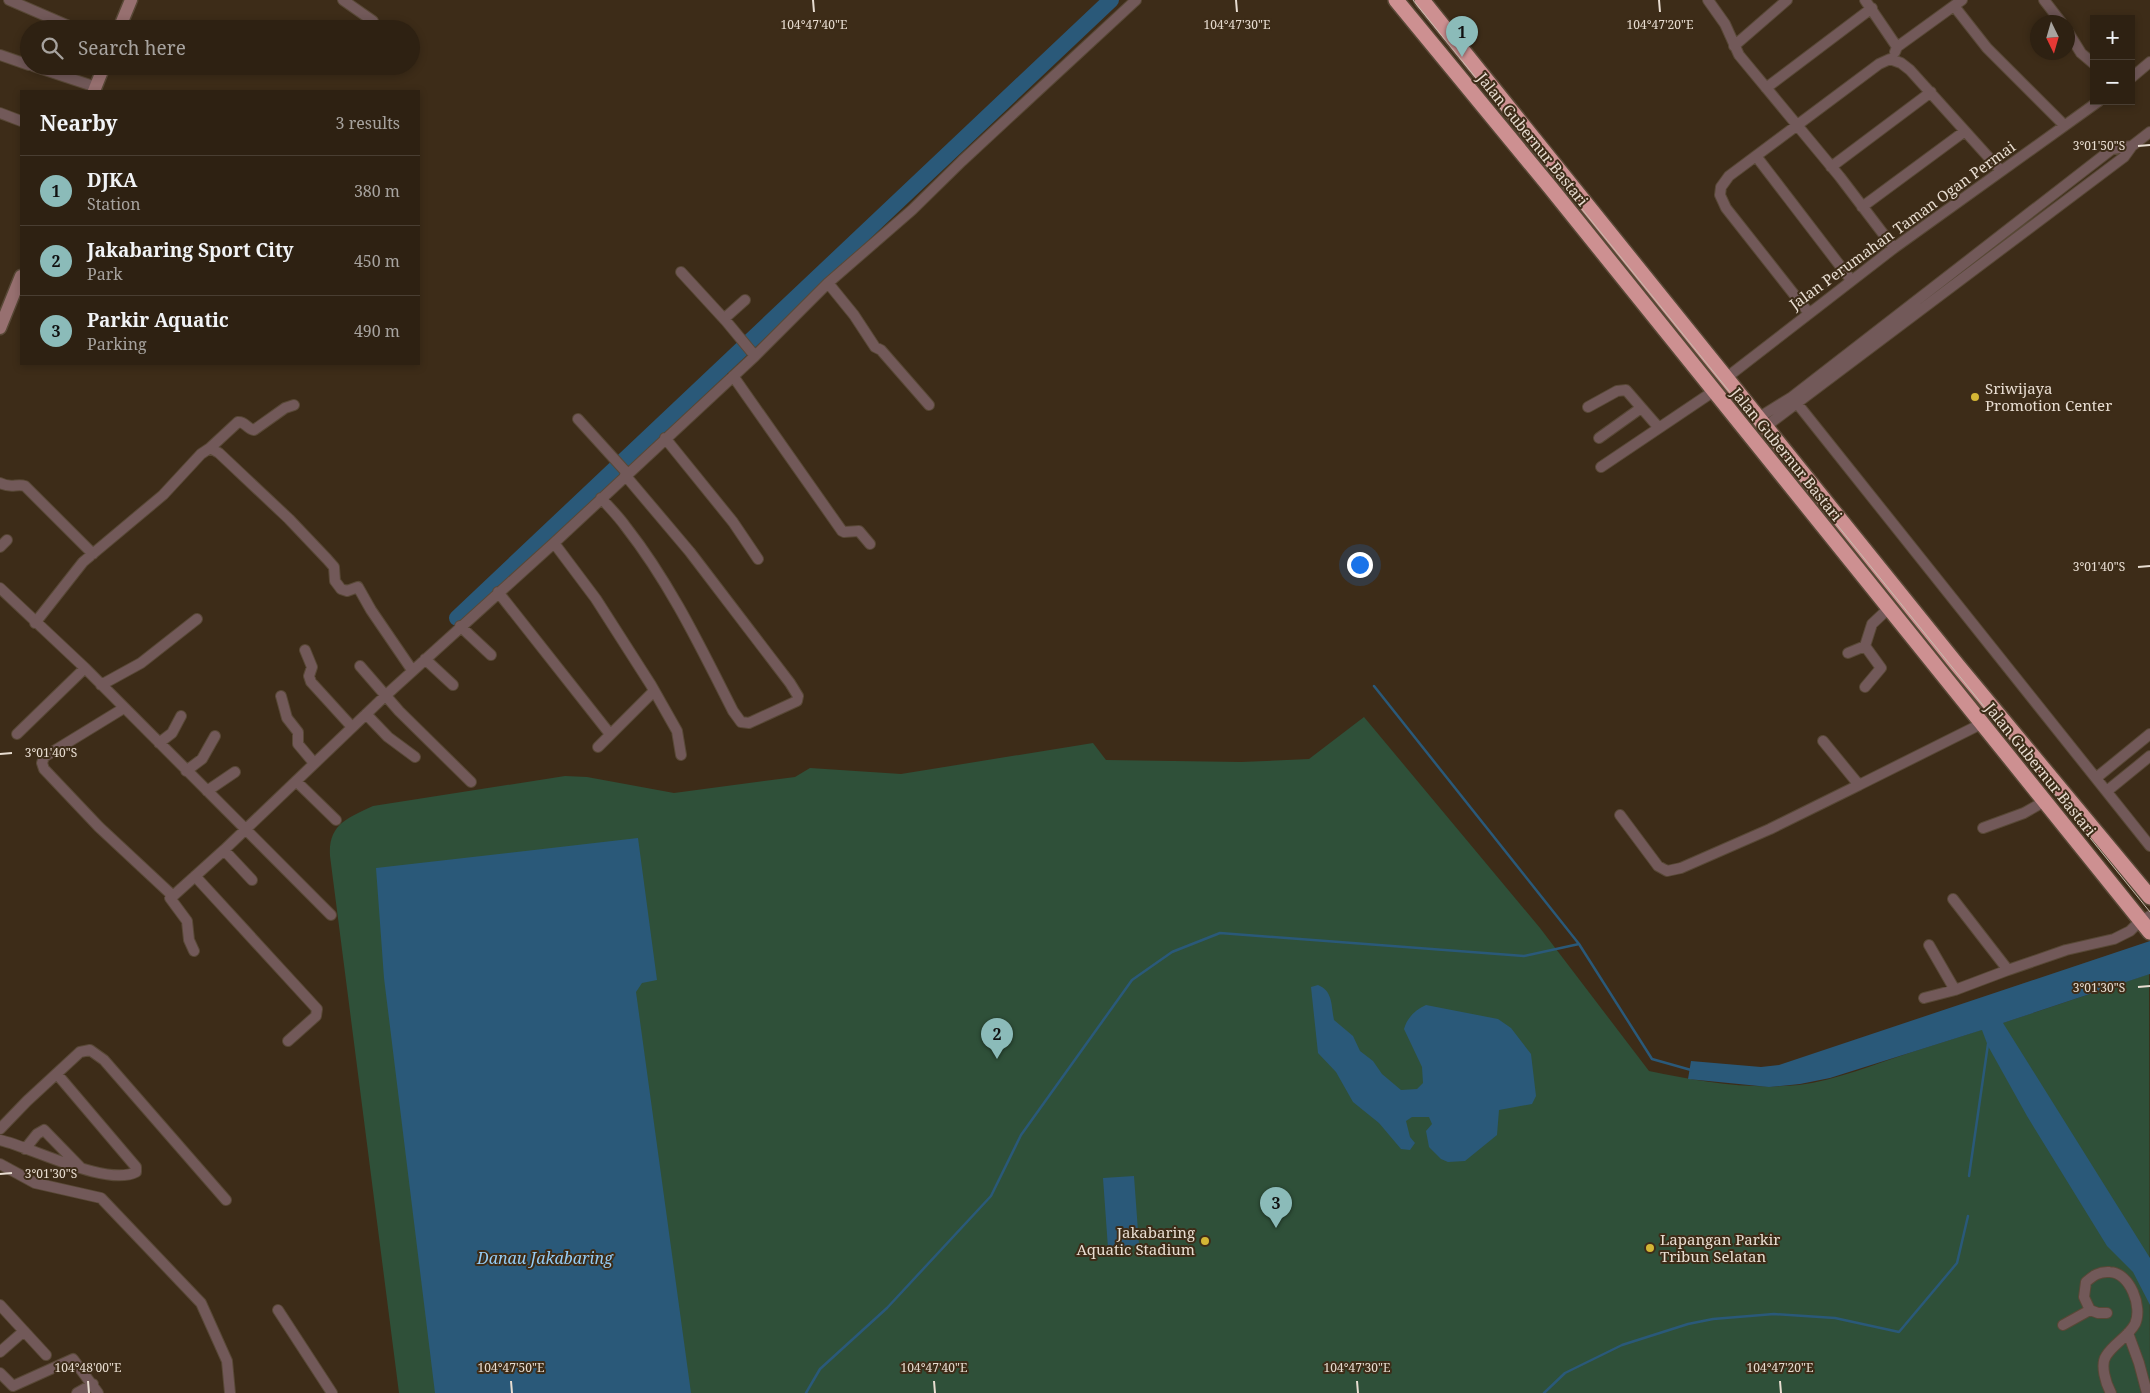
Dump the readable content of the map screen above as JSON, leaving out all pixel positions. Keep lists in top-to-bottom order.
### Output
{
  "streets": {
    "highway": ["Jalan Gubernur Bastari"],
    "street": ["Jalan Perumahan Taman Ogan Permai"]
  },
  "crossings": [
    ["Jalan Gubernur Bastari", "Jalan Perumahan Taman Ogan Permai"]
  ],
  "water": ["Danau Jakabaring"],
  "places": ["Sriwijaya Promotion Center", "Jakabaring Aquatic Stadium", "Lapangan Parkir Tribun Selatan"],
  "north": "bottom",
  "page": {
    "map_buttons": ["+", "−"],
    "pins": ["1", "2", "3"],
    "search": "Search here",
    "heading": ["Nearby", "3 results"],
    "list": [
      {
        "mark": "1",
        "name": "DJKA",
        "note": "Station",
        "value": "380 m"
      },
      {
        "mark": "2",
        "name": "Jakabaring Sport City",
        "note": "Park",
        "value": "450 m"
      },
      {
        "mark": "3",
        "name": "Parkir Aquatic",
        "note": "Parking",
        "value": "490 m"
      }
    ]
  },
  "coordinates": [
    "104°47'40\"E",
    "104°47'30\"E",
    "104°47'20\"E",
    "3°01'50\"S",
    "3°01'40\"S",
    "3°01'30\"S",
    "104°48'00\"E",
    "104°47'50\"E"
  ]
}
